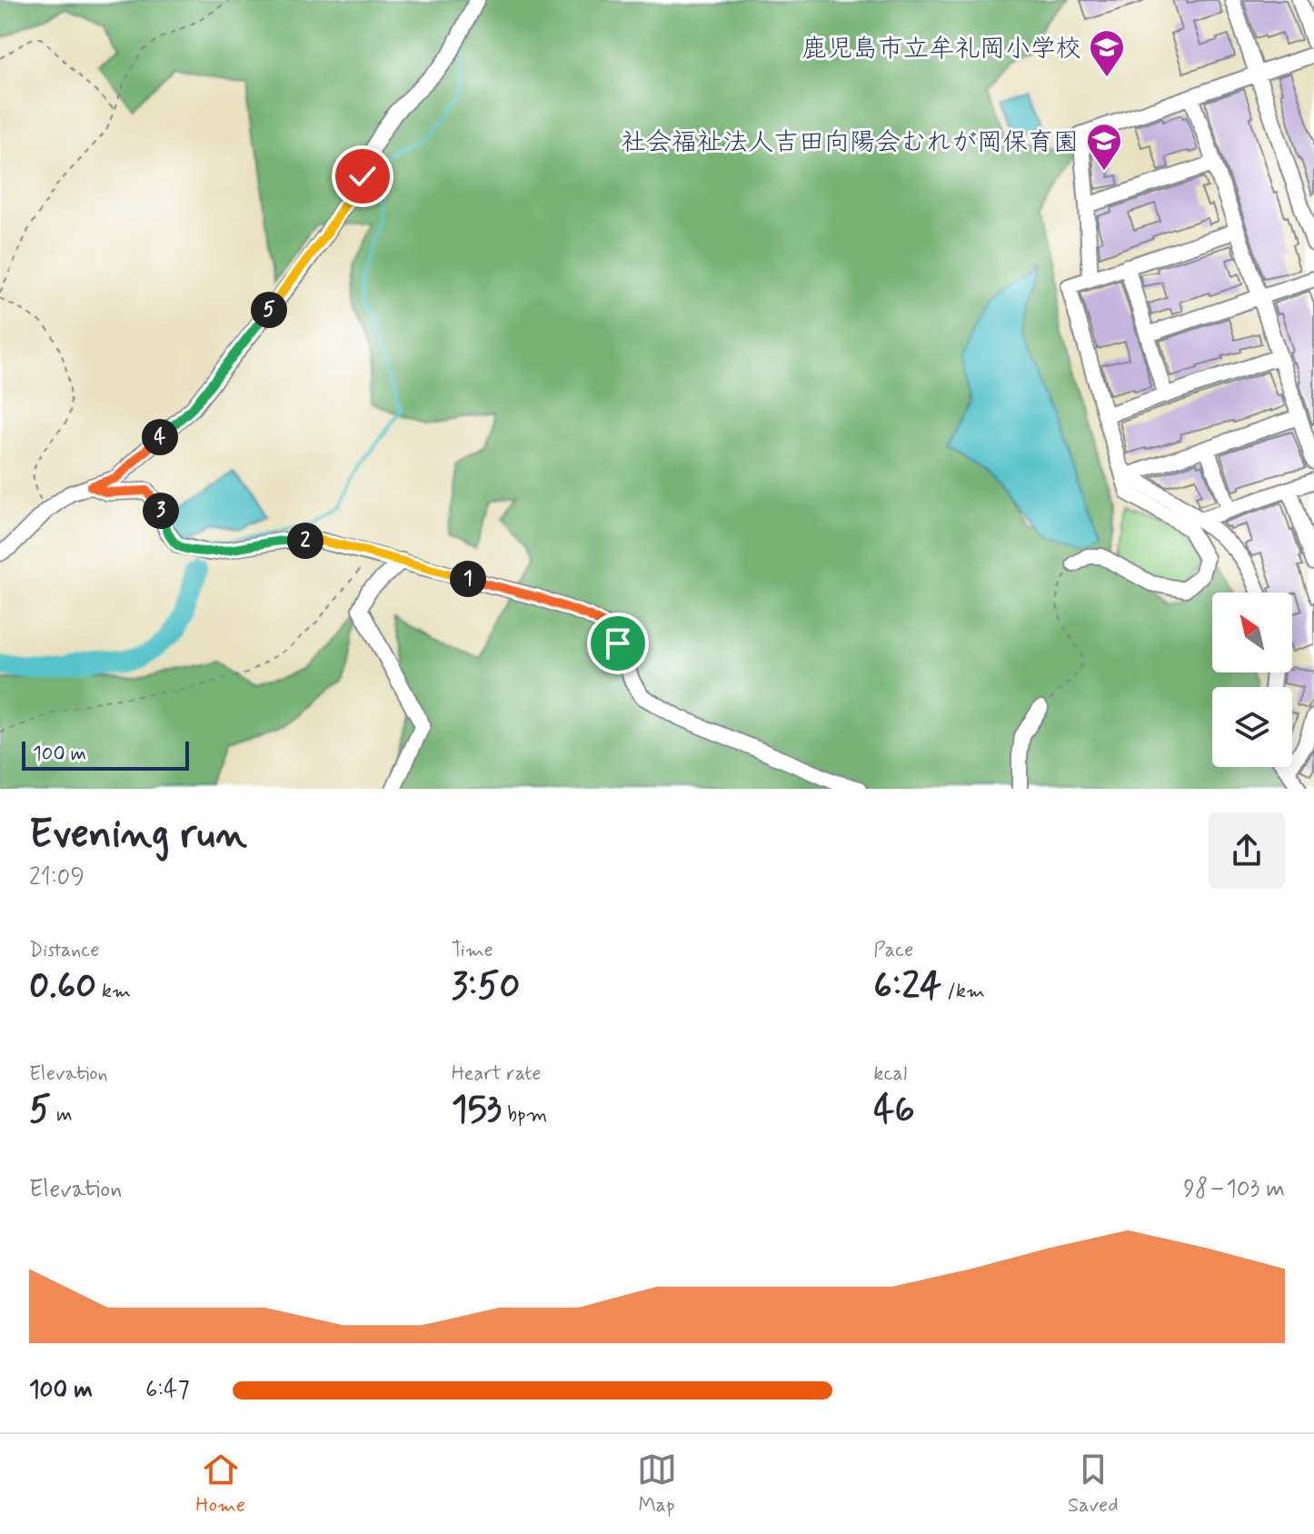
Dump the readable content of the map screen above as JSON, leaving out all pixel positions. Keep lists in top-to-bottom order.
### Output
{
  "places": {
    "school or university": ["鹿児島市立牟礼岡小学校", "社会福祉法人吉田向陽会むれが岡保育園"]
  },
  "scale_bar": "100 m",
  "north": "top left",
  "page": {
    "pins": [
      "5",
      "4",
      "3",
      "2",
      "1"
    ],
    "scale": "100 m",
    "heading": ["Evening run", "21:09"],
    "stats": [
      ["Distance", "0.60 km"],
      ["Time", "3:50"],
      ["Pace", "6:24 /km"],
      ["Elevation", "5 m"],
      ["Heart rate", "153 bpm"],
      ["kcal", "46"]
    ],
    "chart": ["Elevation", "98–103 m"],
    "list": [
      {
        "name": "100 m",
        "note": "6:47"
      }
    ],
    "tabs": ["Home", "Map", "Saved"]
  }
}
